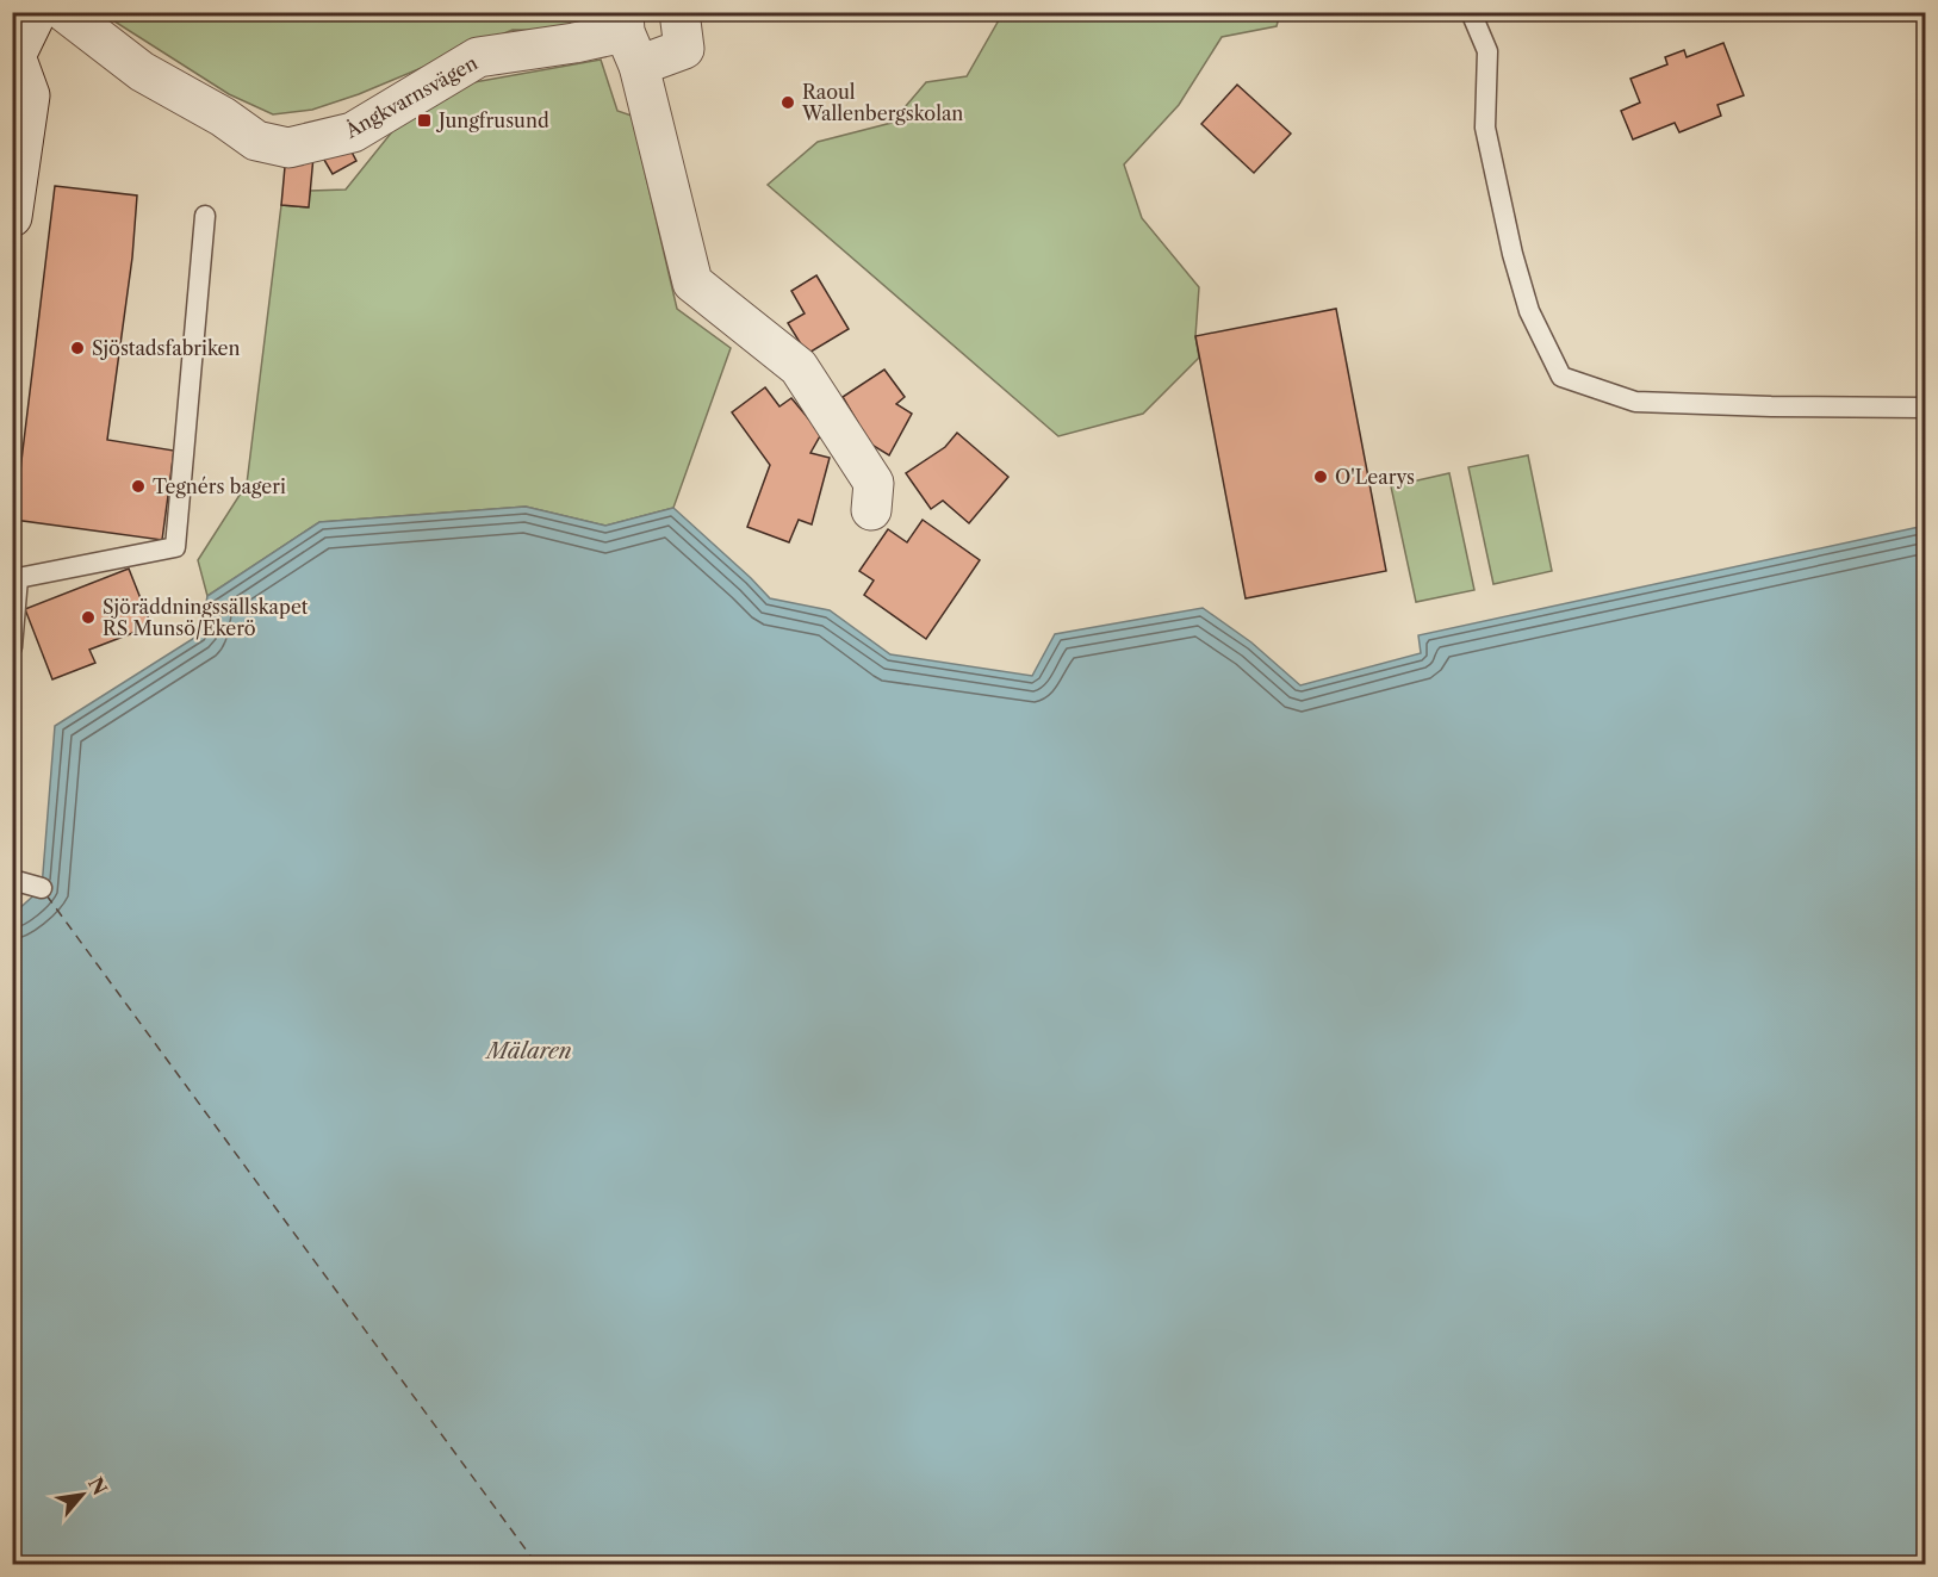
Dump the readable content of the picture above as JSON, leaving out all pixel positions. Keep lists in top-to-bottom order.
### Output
{
  "streets": {
    "street": ["Ångkvarnsvägen"]
  },
  "water": ["Mälaren"],
  "places": {
    "other": [
      "Raoul Wallenbergskolan",
      "Sjöstadsfabriken",
      "O'Learys",
      "Tegnérs bageri",
      "Sjöräddningssällskapet RS Munsö/Ekerö"
    ],
    "transit": ["Jungfrusund"]
  },
  "north": "top right"
}
